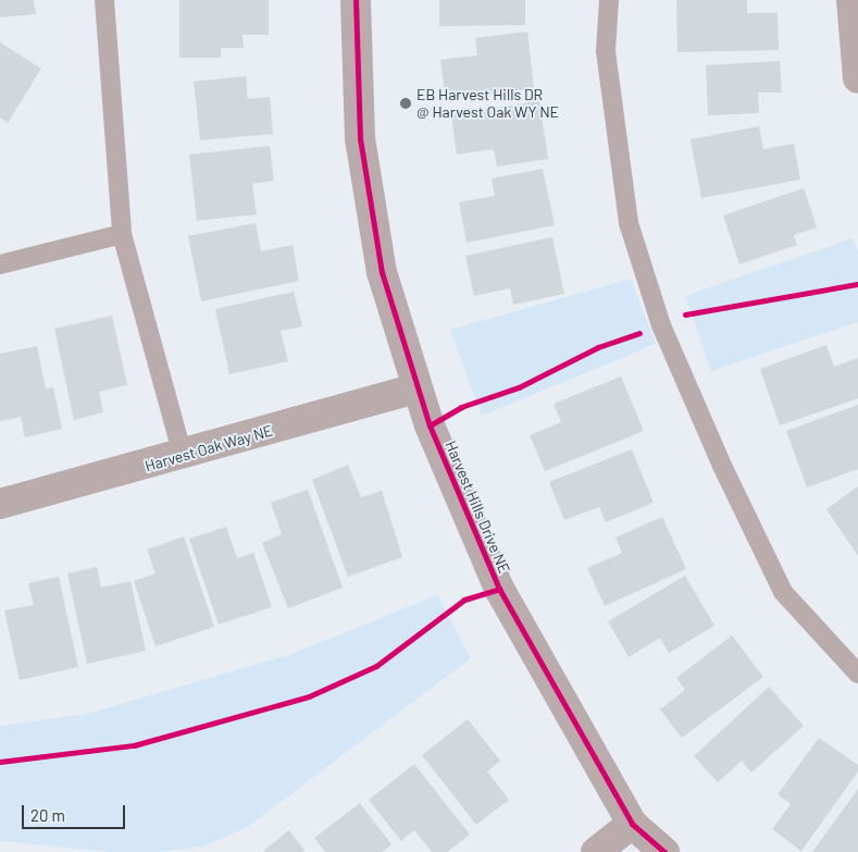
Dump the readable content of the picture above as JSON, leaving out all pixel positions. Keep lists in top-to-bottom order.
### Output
{
  "streets": {
    "street": ["Harvest Oak Way NE", "Harvest Hills Drive NE"]
  },
  "crossings": [
    ["Harvest Oak Way NE", "Harvest Hills Drive NE"]
  ],
  "places": ["EB Harvest Hills DR @ Harvest Oak WY NE"],
  "scale_bar": "20 m"
}
